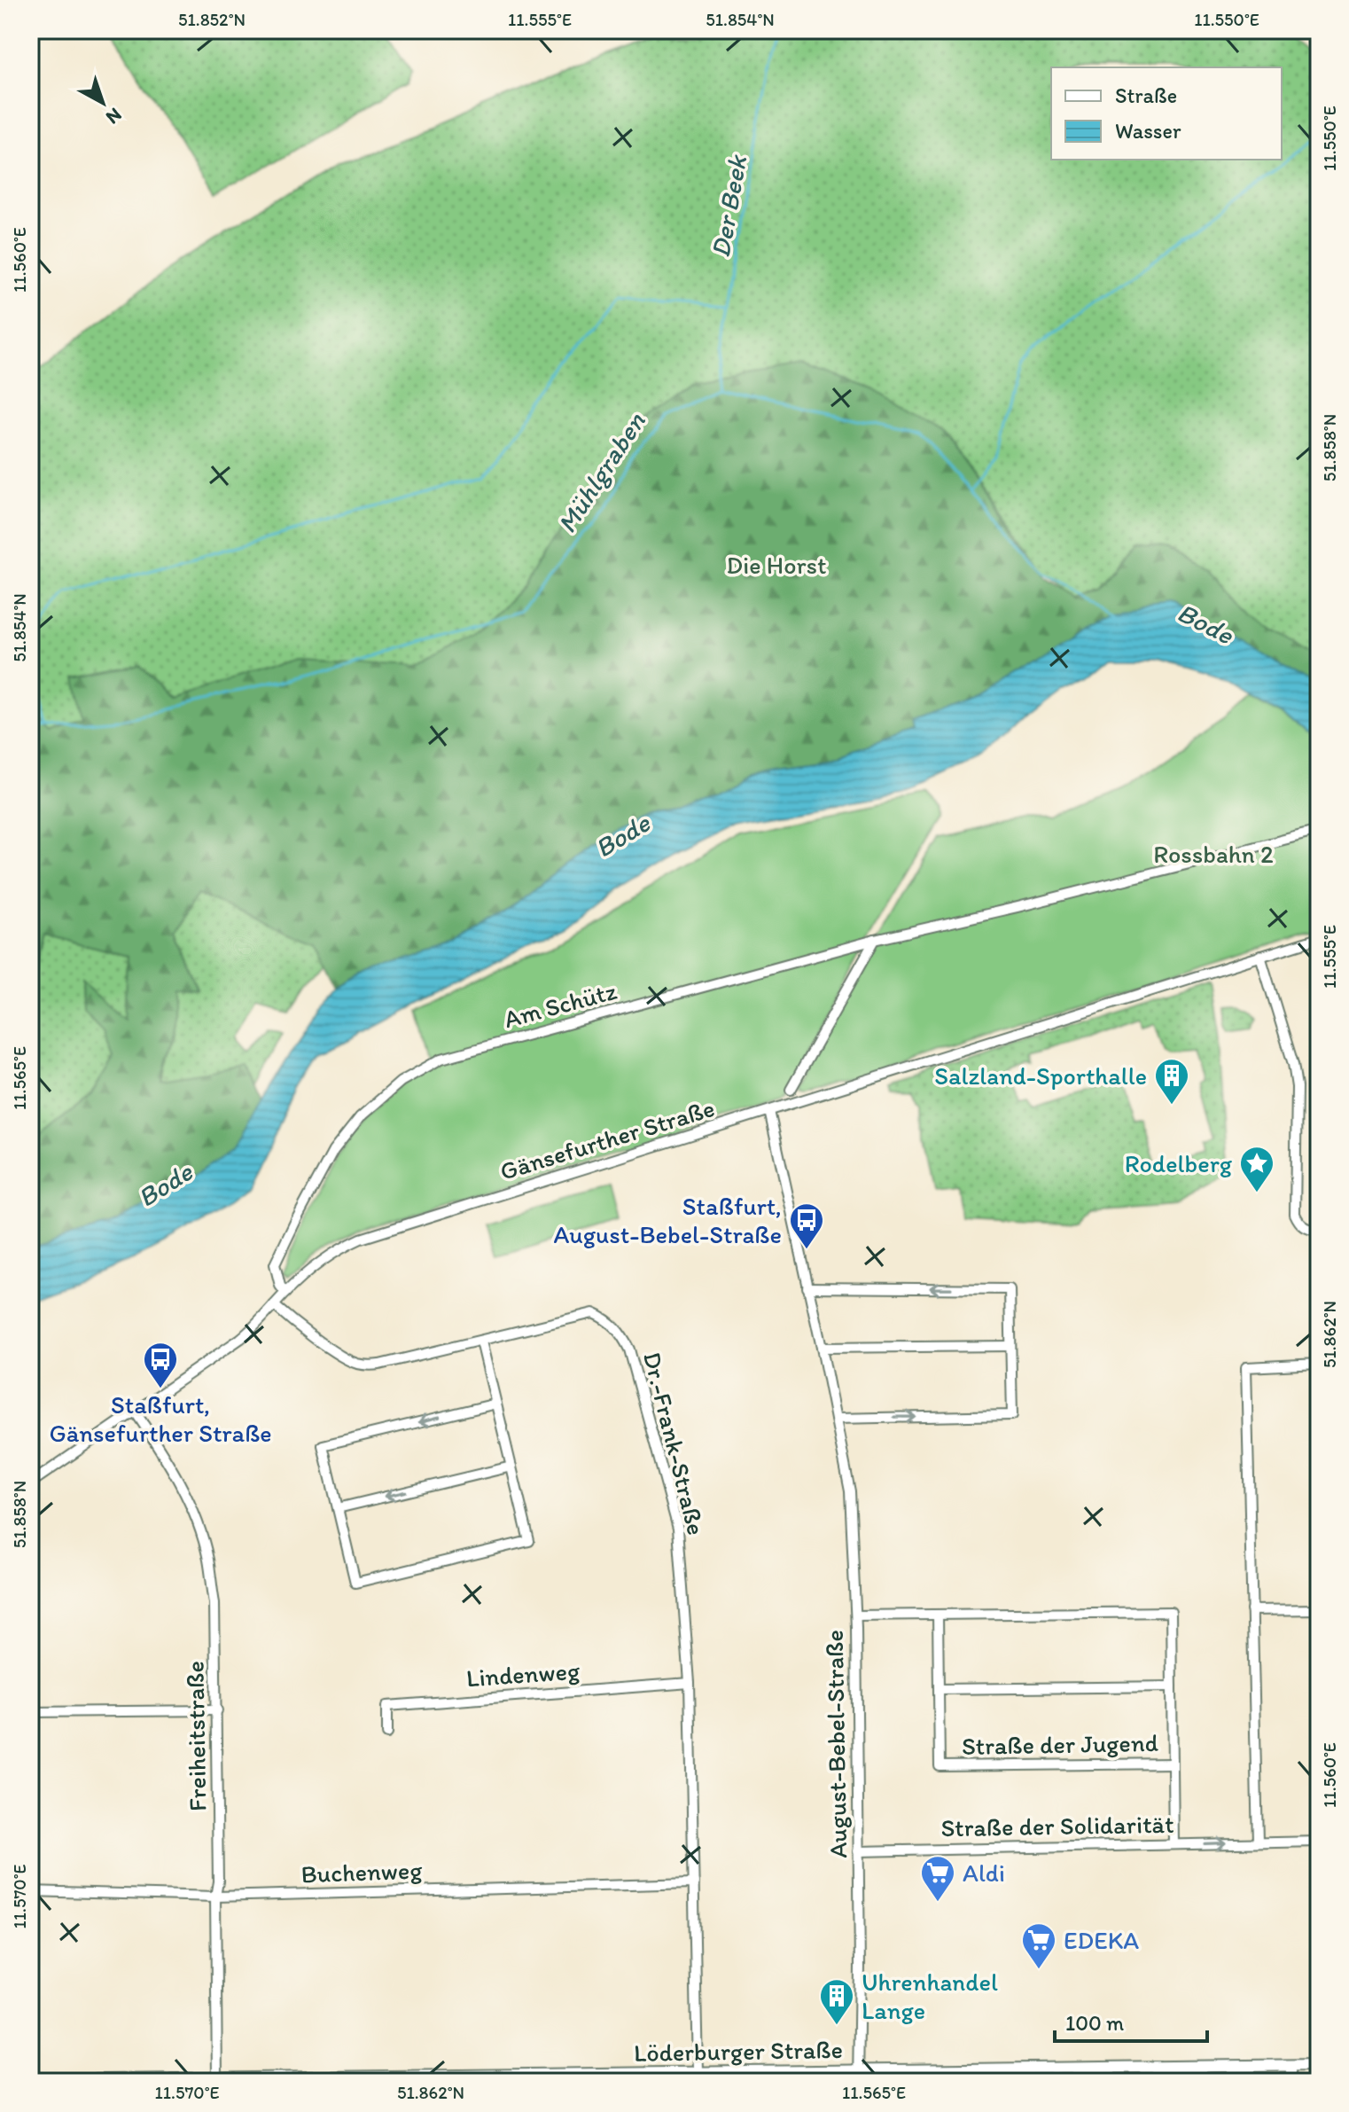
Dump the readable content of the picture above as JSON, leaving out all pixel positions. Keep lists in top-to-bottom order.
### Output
{
  "streets": {
    "street": [
      "Am Schütz",
      "Gänsefurther Straße",
      "Dr.-Frank-Straße",
      "Lindenweg",
      "Freiheitstraße",
      "August-Bebel-Straße",
      "Straße der Jugend",
      "Straße der Solidarität",
      "Buchenweg",
      "Löderburger Straße"
    ]
  },
  "crossings": [
    ["Am Schütz", "Gänsefurther Straße"],
    ["Gänsefurther Straße", "Dr.-Frank-Straße"],
    ["Gänsefurther Straße", "Freiheitstraße"],
    ["Gänsefurther Straße", "August-Bebel-Straße"],
    ["Dr.-Frank-Straße", "Lindenweg"],
    ["Dr.-Frank-Straße", "Buchenweg"],
    ["Dr.-Frank-Straße", "Löderburger Straße"],
    ["Freiheitstraße", "Buchenweg"],
    ["Freiheitstraße", "Löderburger Straße"],
    ["August-Bebel-Straße", "Straße der Jugend"],
    ["August-Bebel-Straße", "Straße der Solidarität"],
    ["August-Bebel-Straße", "Löderburger Straße"],
    ["Straße der Jugend", "Straße der Solidarität"]
  ],
  "water": ["Der Beek", "Mühlgraben", "Bode"],
  "parks": ["Die Horst", "Rossbahn 2"],
  "places": {
    "building": ["Salzland-Sporthalle", "Uhrenhandel Lange"],
    "place": ["Rodelberg"],
    "bus stop": ["Staßfurt, August-Bebel-Straße", "Staßfurt, Gänsefurther Straße"],
    "supermarket": ["Aldi", "EDEKA"]
  },
  "legend": ["Straße", "Wasser"],
  "scale_bar": "100 m",
  "north": "bottom right",
  "coordinates": [
    "51.852°N",
    "11.555°E",
    "51.854°N",
    "11.550°E",
    "11.560°E",
    "51.858°N",
    "11.565°E",
    "51.862°N",
    "11.570°E"
  ]
}
